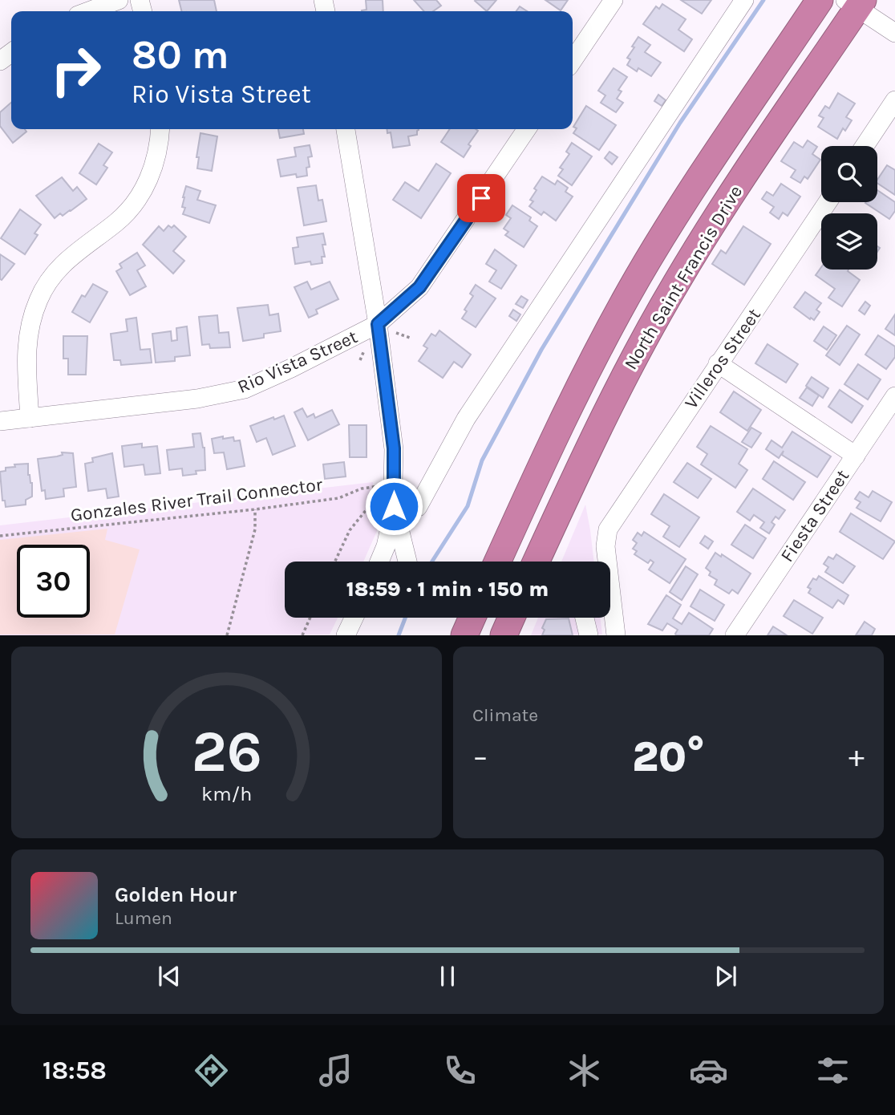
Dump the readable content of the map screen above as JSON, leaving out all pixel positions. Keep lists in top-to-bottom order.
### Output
{
  "streets": {
    "highway": ["North Saint Francis Drive"],
    "street": ["Villeros Street", "Rio Vista Street", "Fiesta Street"],
    "path": ["Gonzales River Trail Connector"]
  },
  "page": {
    "turn": ["80 m", "Rio Vista Street"],
    "limit": "30",
    "trip": "18:59 · 1 min · 150 m",
    "tile": "Climate",
    "heat": ["−", "20°", "+"],
    "song": ["Golden Hour", "Lumen"],
    "tabs": "18:58",
    "gauge": ["26", "km/h"]
  }
}
